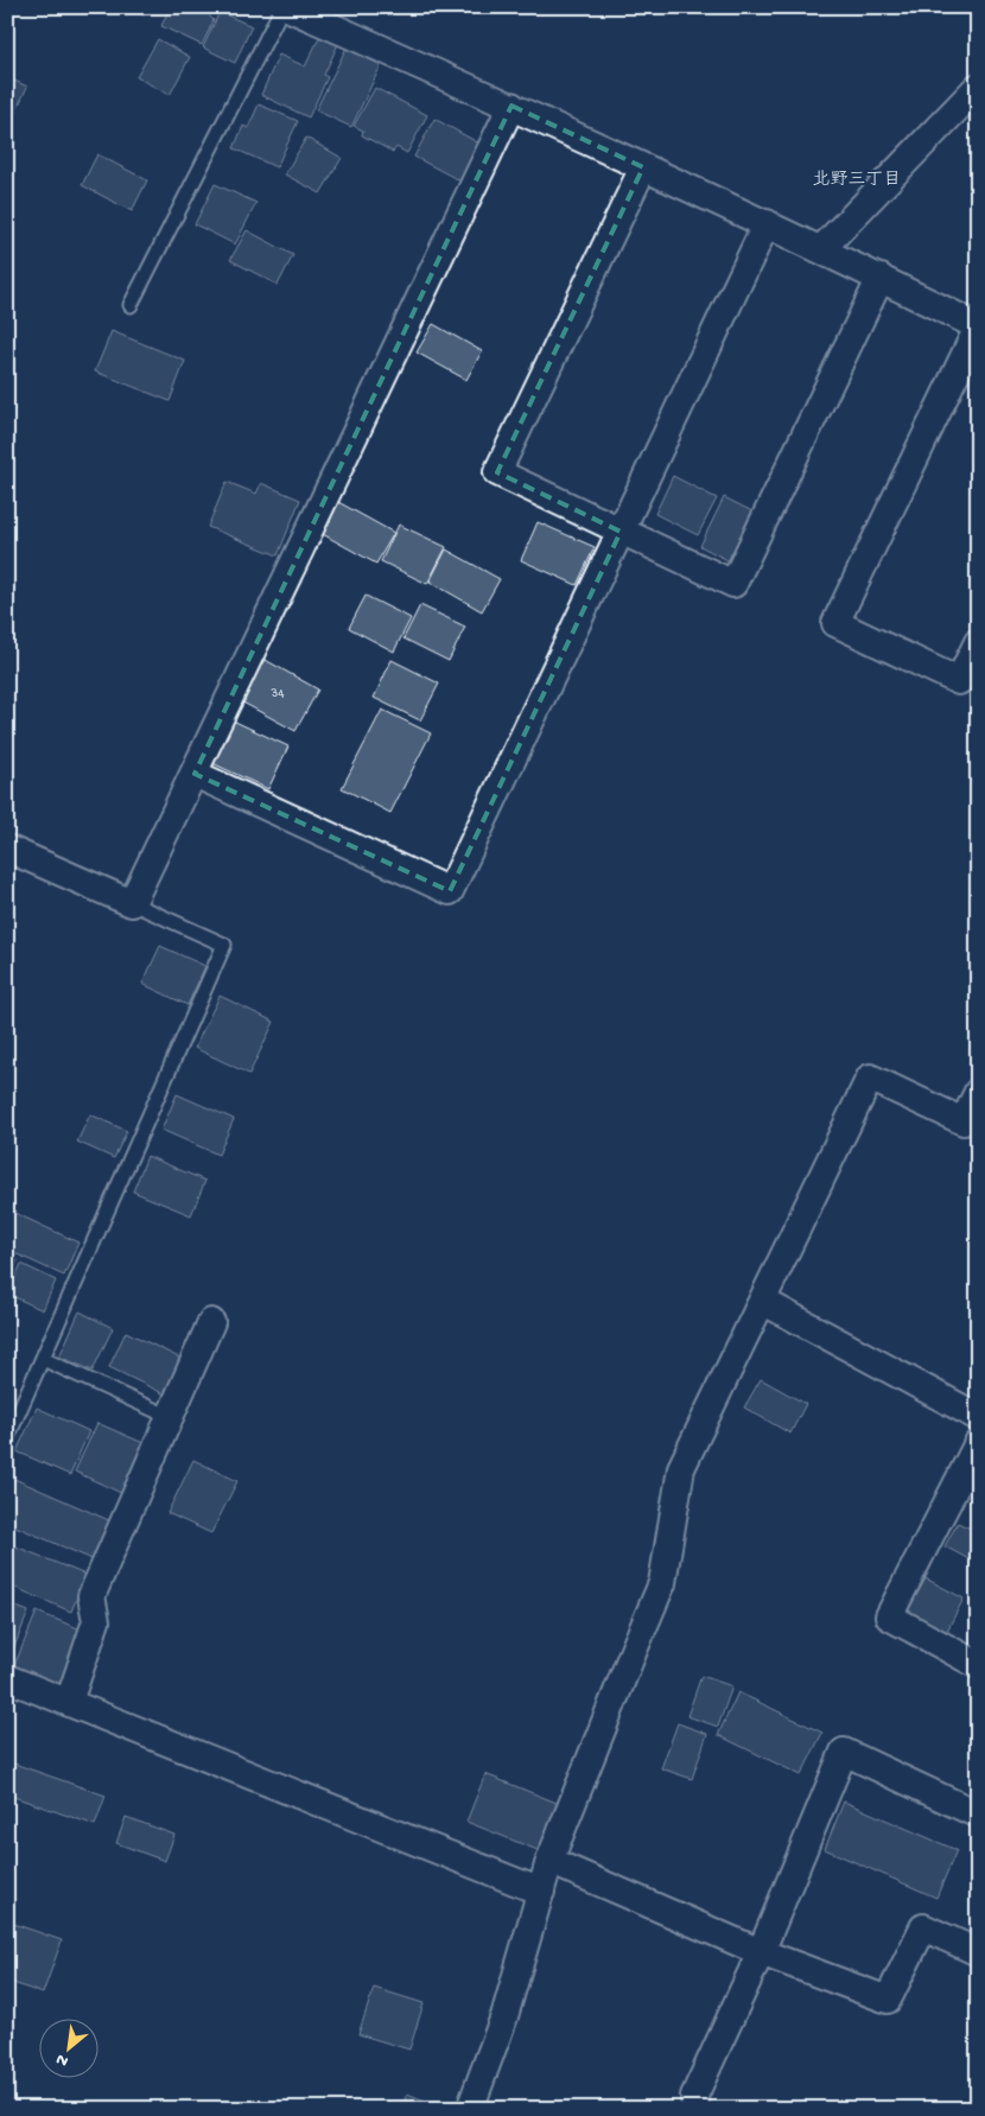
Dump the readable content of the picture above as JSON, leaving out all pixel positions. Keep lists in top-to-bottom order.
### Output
{
  "districts": ["北野三丁目"],
  "house_numbers": ["34"],
  "north": "bottom left"
}
